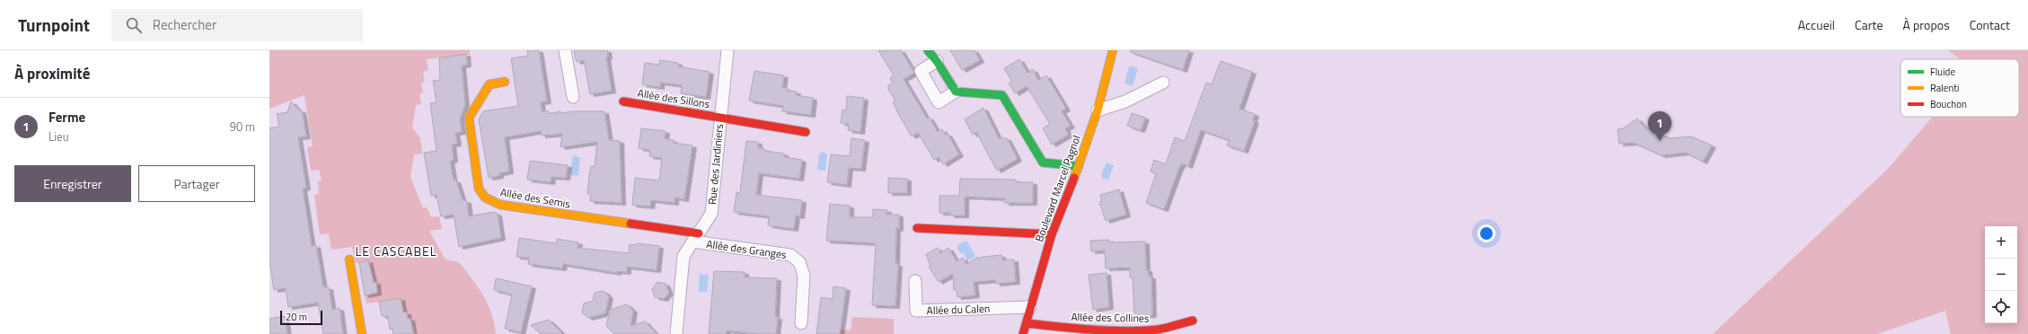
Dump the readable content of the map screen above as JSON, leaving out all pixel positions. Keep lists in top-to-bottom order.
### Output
{
  "streets": {
    "street": [
      "Allée des Sillons",
      "Rue des Jardiniers",
      "Boulevard Marcel Pagnol",
      "Allée des Semis",
      "Allée des Granges",
      "Allée du Calen",
      "Allée des Collines"
    ]
  },
  "crossings": [
    ["Allée des Sillons", "Rue des Jardiniers"],
    ["Rue des Jardiniers", "Allée des Semis"],
    ["Rue des Jardiniers", "Allée des Granges"],
    ["Boulevard Marcel Pagnol", "Allée du Calen"],
    ["Boulevard Marcel Pagnol", "Allée des Collines"],
    ["Allée des Semis", "Allée des Granges"]
  ],
  "districts": ["LE CASCABEL"],
  "legend": ["Fluide", "Ralenti", "Bouchon"],
  "scale_bar": "20 m",
  "page": {
    "header": "Turnpoint",
    "search": "Rechercher",
    "nav": [
      "Accueil",
      "Carte",
      "À propos",
      "Contact"
    ],
    "heading": "À proximité",
    "list": [
      {
        "mark": "1",
        "name": "Ferme",
        "note": "Lieu",
        "value": "90 m"
      }
    ],
    "pins": "1",
    "buttons": ["Enregistrer", "Partager"],
    "map_buttons": ["+", "−"],
    "scale": "20 m"
  }
}
